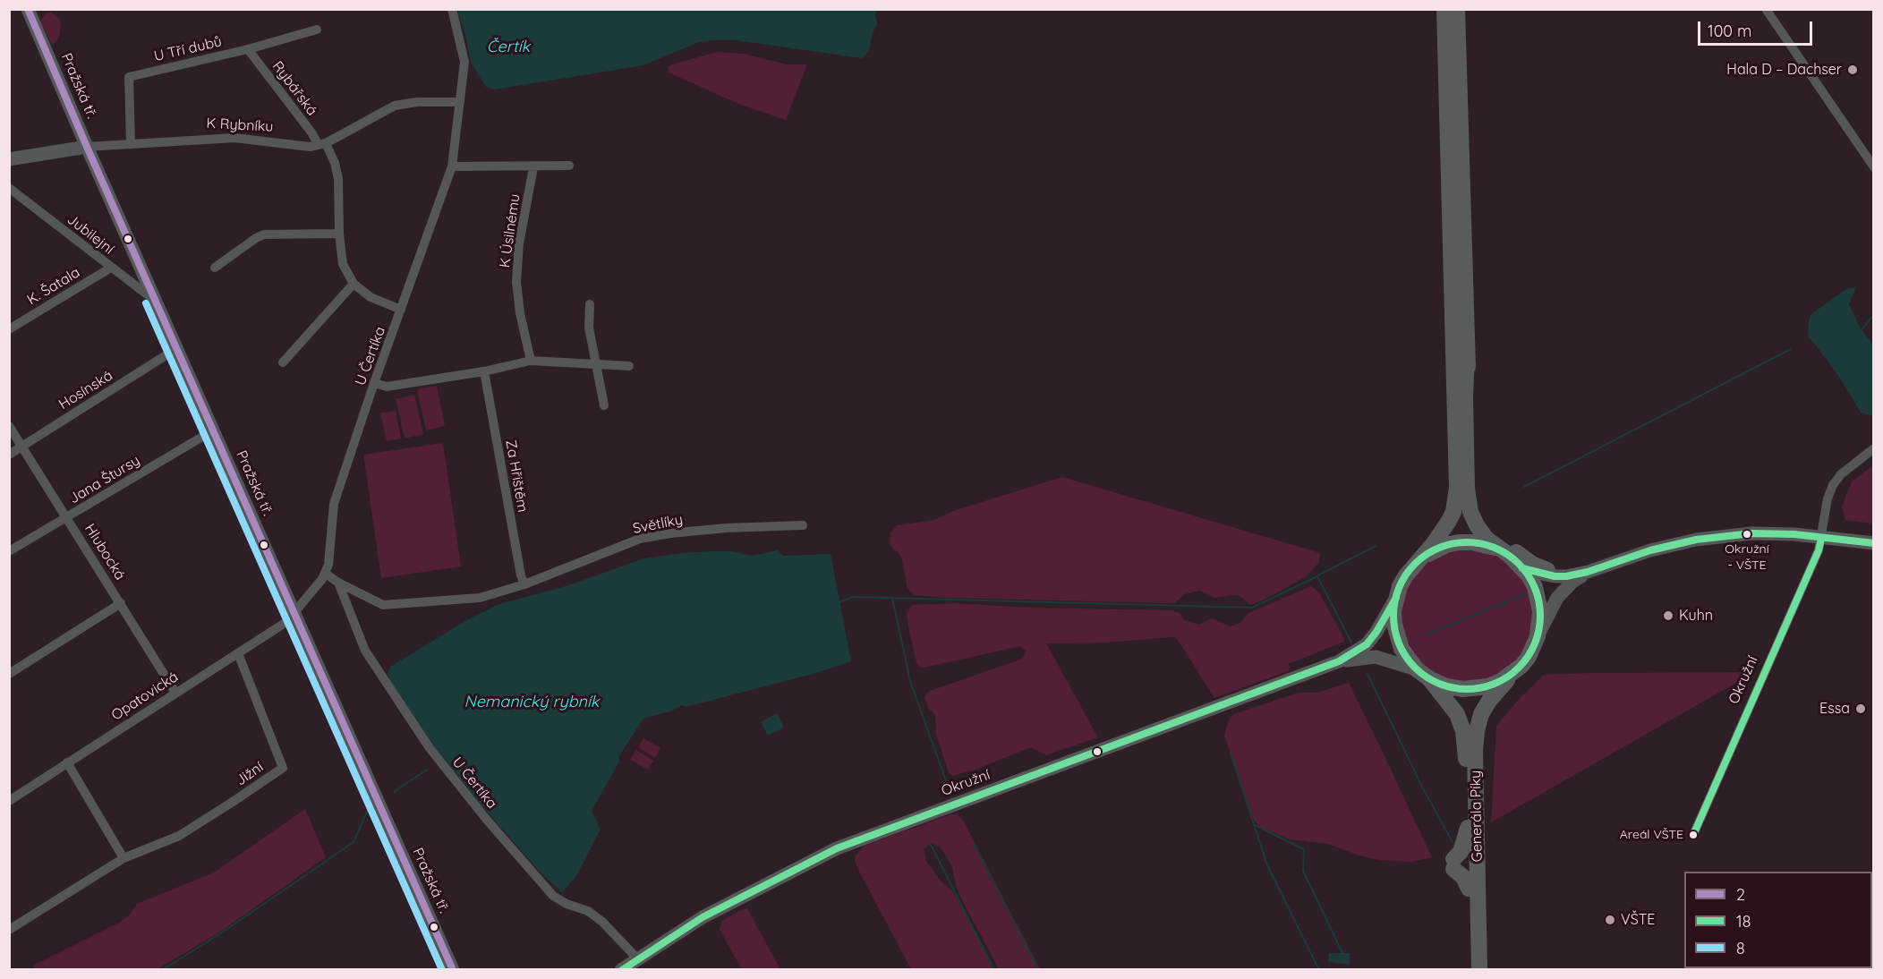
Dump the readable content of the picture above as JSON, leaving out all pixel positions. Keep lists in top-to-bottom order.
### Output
{
  "streets": {
    "highway": ["Generála Píky"],
    "main road": ["Pražská tř.", "K Rybníku", "Okružní"],
    "street": [
      "U Tří dubů",
      "Rybářská",
      "K Úsilnému",
      "Jubilejní",
      "K. Šatala",
      "U Čertíka",
      "Hosínská",
      "Za Hřištěm",
      "Jana Štursy",
      "Světlíky",
      "Hlubocká",
      "Opatovická",
      "Jižní"
    ]
  },
  "crossings": [
    ["U Tří dubů", "Rybářská"],
    ["U Tří dubů", "K Rybníku"],
    ["Pražská tř.", "K Rybníku"],
    ["Pražská tř.", "Jubilejní"],
    ["Pražská tř.", "Hosínská"],
    ["Pražská tř.", "Jana Štursy"],
    ["Pražská tř.", "Opatovická"],
    ["Rybářská", "K Rybníku"],
    ["Rybářská", "U Čertíka"],
    ["K Rybníku", "U Čertíka"],
    ["Jubilejní", "K. Šatala"],
    ["U Čertíka", "Okružní"],
    ["U Čertíka", "Opatovická"],
    ["Hosínská", "Hlubocká"],
    ["Za Hřištěm", "Světlíky"],
    ["Jana Štursy", "Hlubocká"],
    ["Hlubocká", "Opatovická"],
    ["Okružní", "Generála Píky"],
    ["Opatovická", "Jižní"]
  ],
  "water": ["Čertík", "Nemanický rybník"],
  "places": [
    "Hala D – Dachser",
    "Okružní - VŠTE",
    "Kuhn",
    "Essa",
    "Areál VŠTE",
    "VŠTE"
  ],
  "lines": ["transit line 2", "transit line 8", "transit line 18"],
  "legend": ["2", "18", "8"],
  "scale_bar": "100 m"
}
